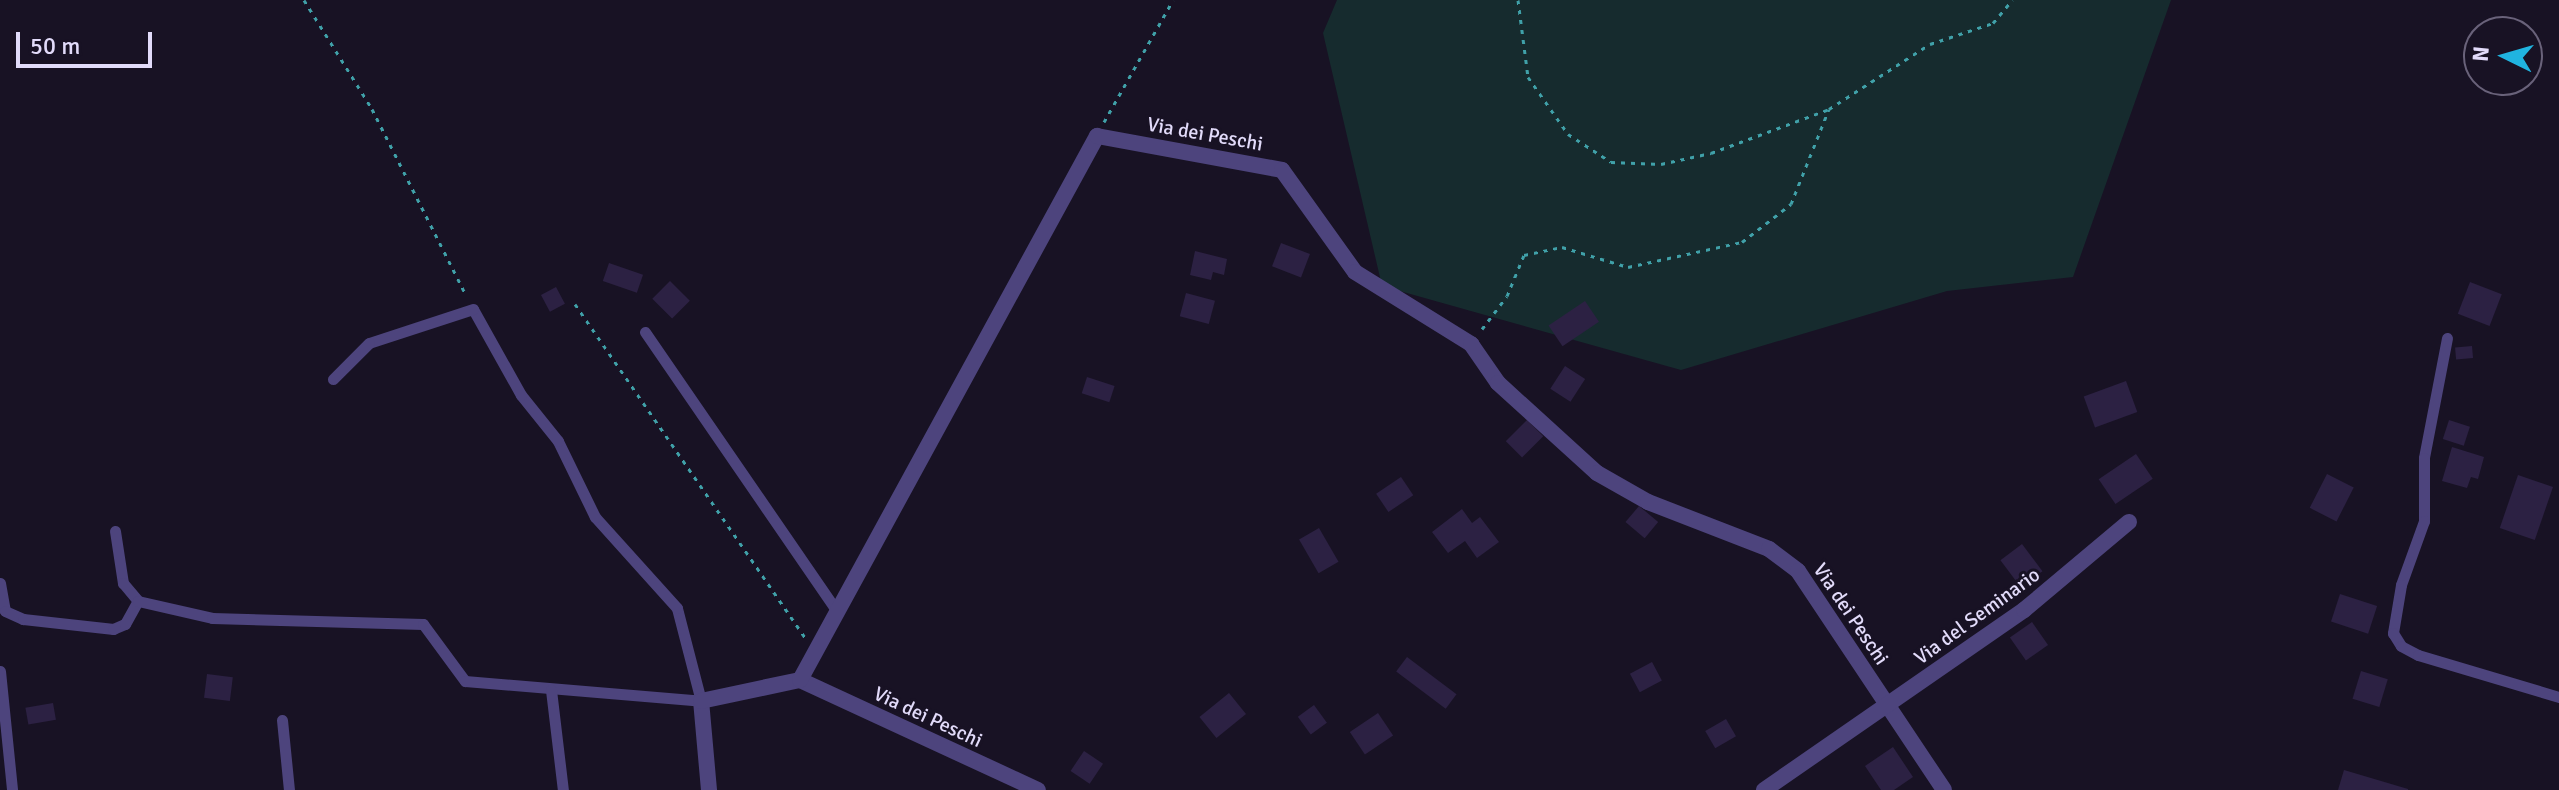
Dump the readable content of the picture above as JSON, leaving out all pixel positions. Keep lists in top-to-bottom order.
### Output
{
  "streets": {
    "street": ["Via dei Peschi", "Via del Seminario"]
  },
  "crossings": [
    ["Via dei Peschi", "Via del Seminario"]
  ],
  "scale_bar": "50 m",
  "north": "left"
}
